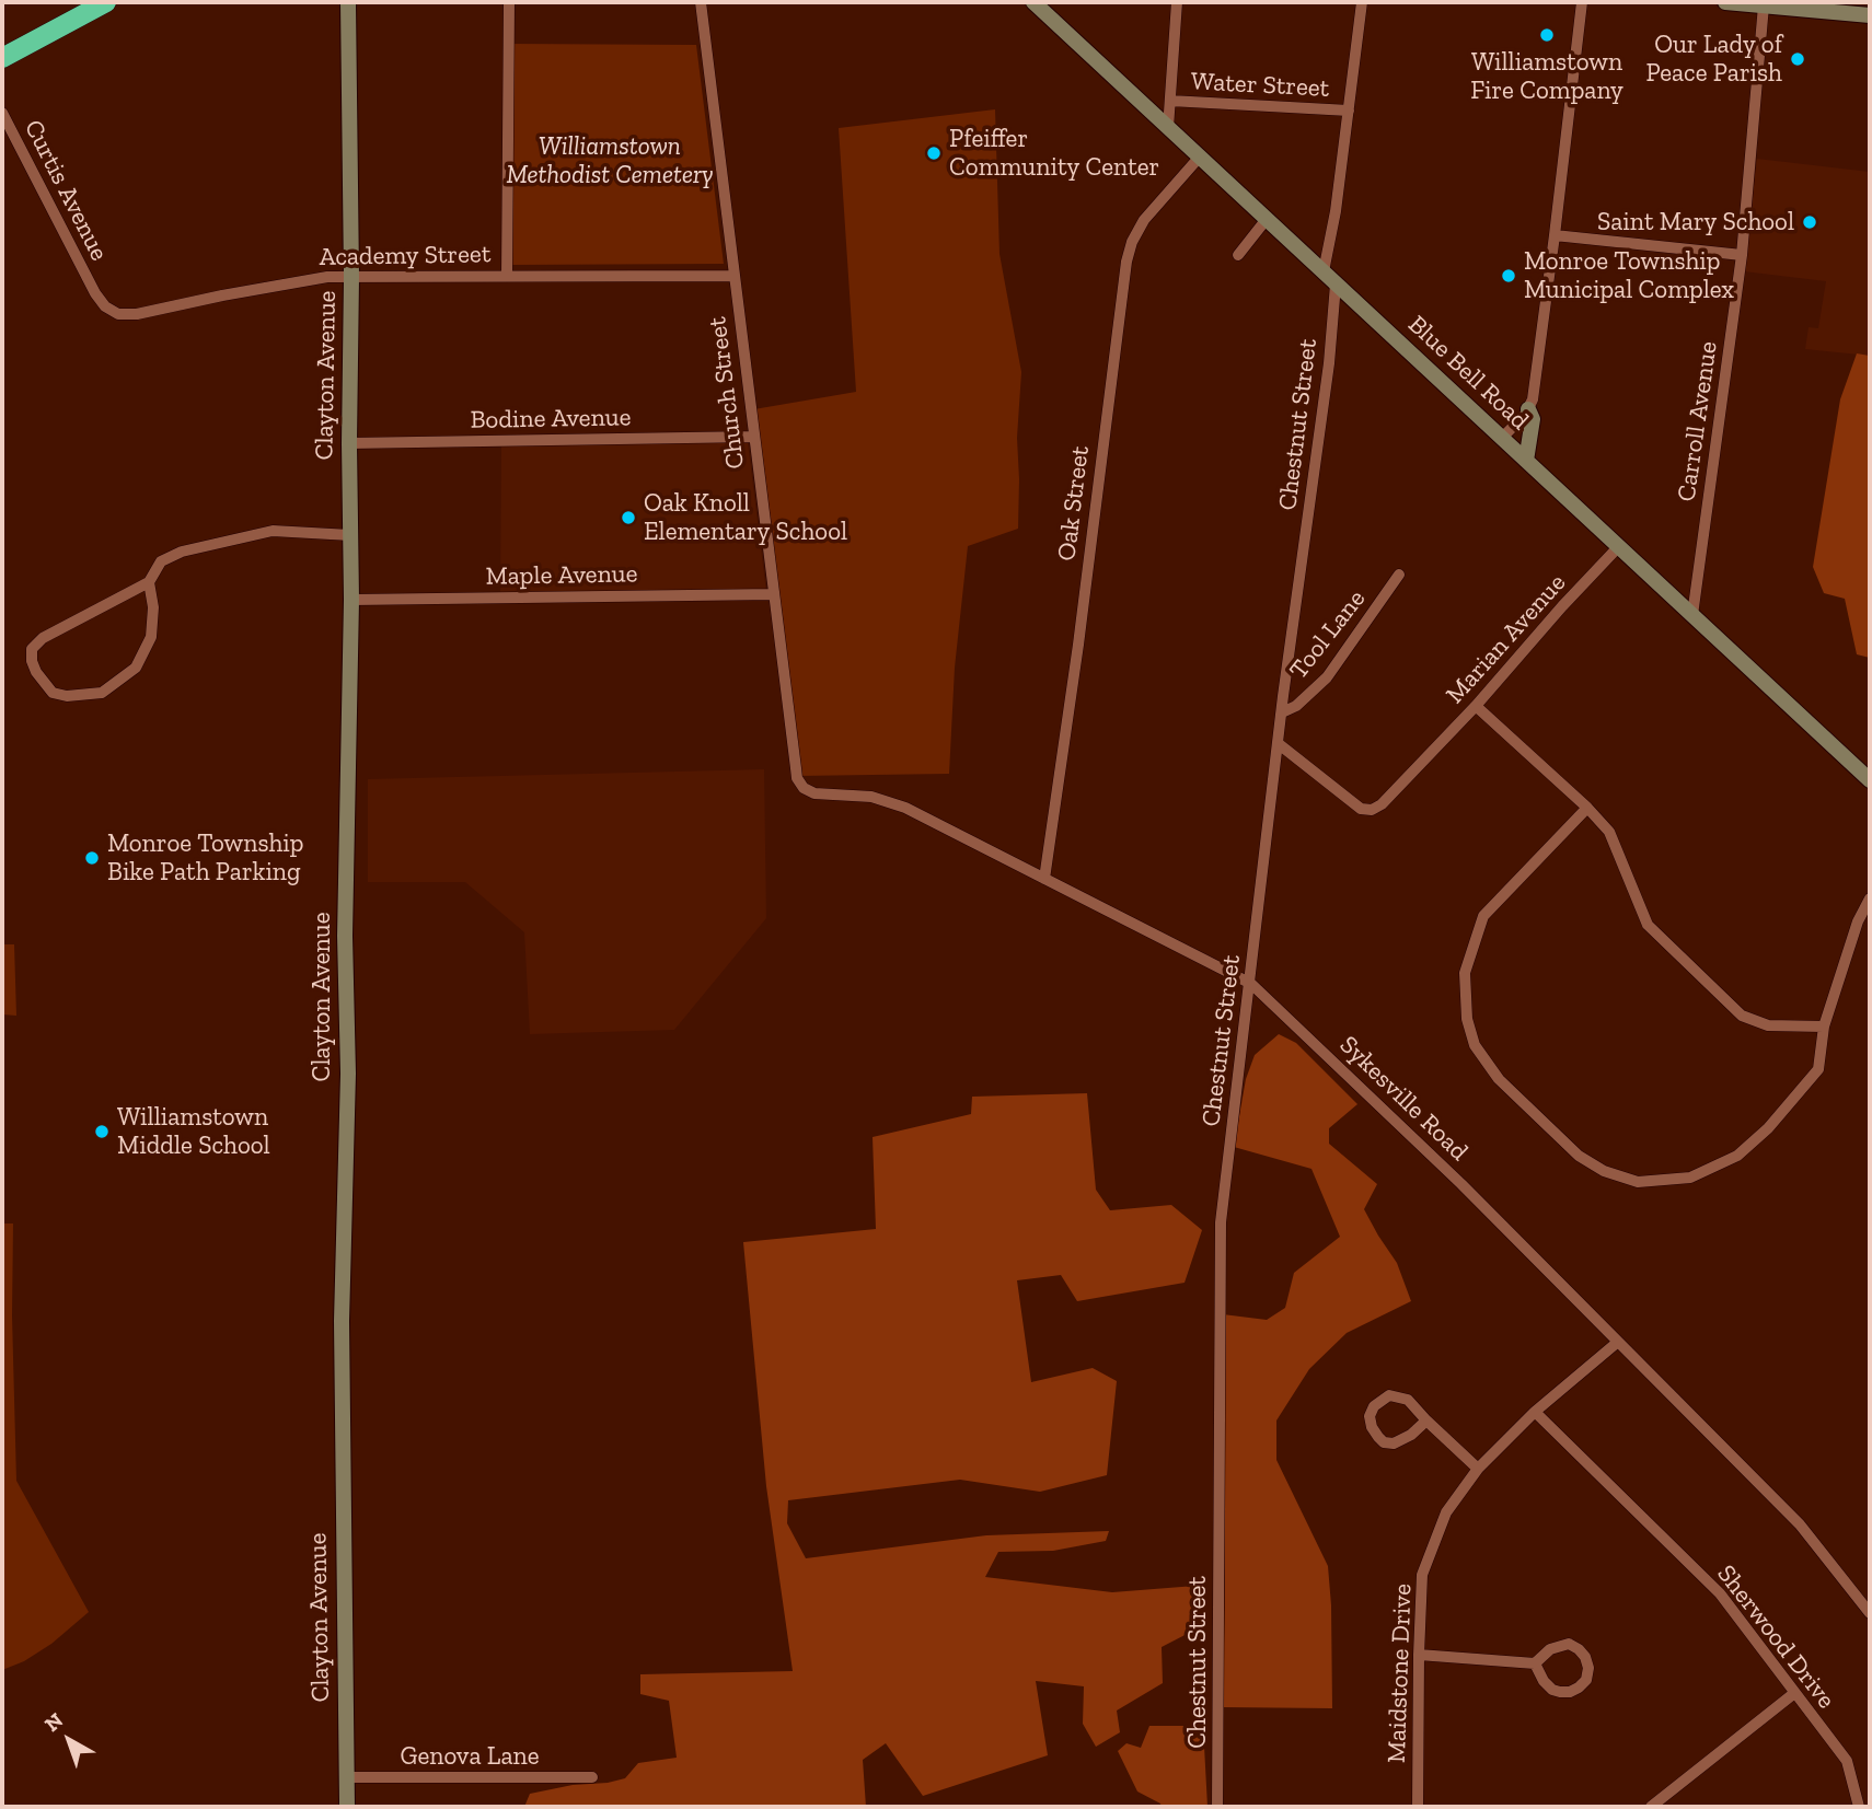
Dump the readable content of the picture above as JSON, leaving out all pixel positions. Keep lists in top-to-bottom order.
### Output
{
  "streets": {
    "main road": ["Blue Bell Road", "Clayton Avenue"],
    "street": [
      "Water Street",
      "Curtis Avenue",
      "Academy Street",
      "Church Street",
      "Bodine Avenue",
      "Carroll Avenue",
      "Chestnut Street",
      "Oak Street",
      "Maple Avenue",
      "Tool Lane",
      "Marian Avenue",
      "Sykesville Road",
      "Sherwood Drive",
      "Maidstone Drive",
      "Genova Lane"
    ]
  },
  "crossings": [
    ["Curtis Avenue", "Academy Street"],
    ["Academy Street", "Clayton Avenue"],
    ["Academy Street", "Church Street"],
    ["Blue Bell Road", "Carroll Avenue"],
    ["Blue Bell Road", "Chestnut Street"],
    ["Blue Bell Road", "Oak Street"],
    ["Blue Bell Road", "Marian Avenue"],
    ["Clayton Avenue", "Bodine Avenue"],
    ["Clayton Avenue", "Maple Avenue"],
    ["Clayton Avenue", "Genova Lane"],
    ["Church Street", "Bodine Avenue"],
    ["Church Street", "Maple Avenue"],
    ["Church Street", "Sykesville Road"],
    ["Chestnut Street", "Tool Lane"],
    ["Chestnut Street", "Marian Avenue"],
    ["Chestnut Street", "Sykesville Road"],
    ["Oak Street", "Sykesville Road"],
    ["Sykesville Road", "Maidstone Drive"],
    ["Sherwood Drive", "Maidstone Drive"]
  ],
  "parks": ["Williamstown Methodist Cemetery"],
  "places": [
    "Williamstown Fire Company",
    "Our Lady of Peace Parish",
    "Pfeiffer Community Center",
    "Saint Mary School",
    "Monroe Township Municipal Complex",
    "Oak Knoll Elementary School",
    "Monroe Township Bike Path Parking",
    "Williamstown Middle School"
  ],
  "north": "top left"
}
